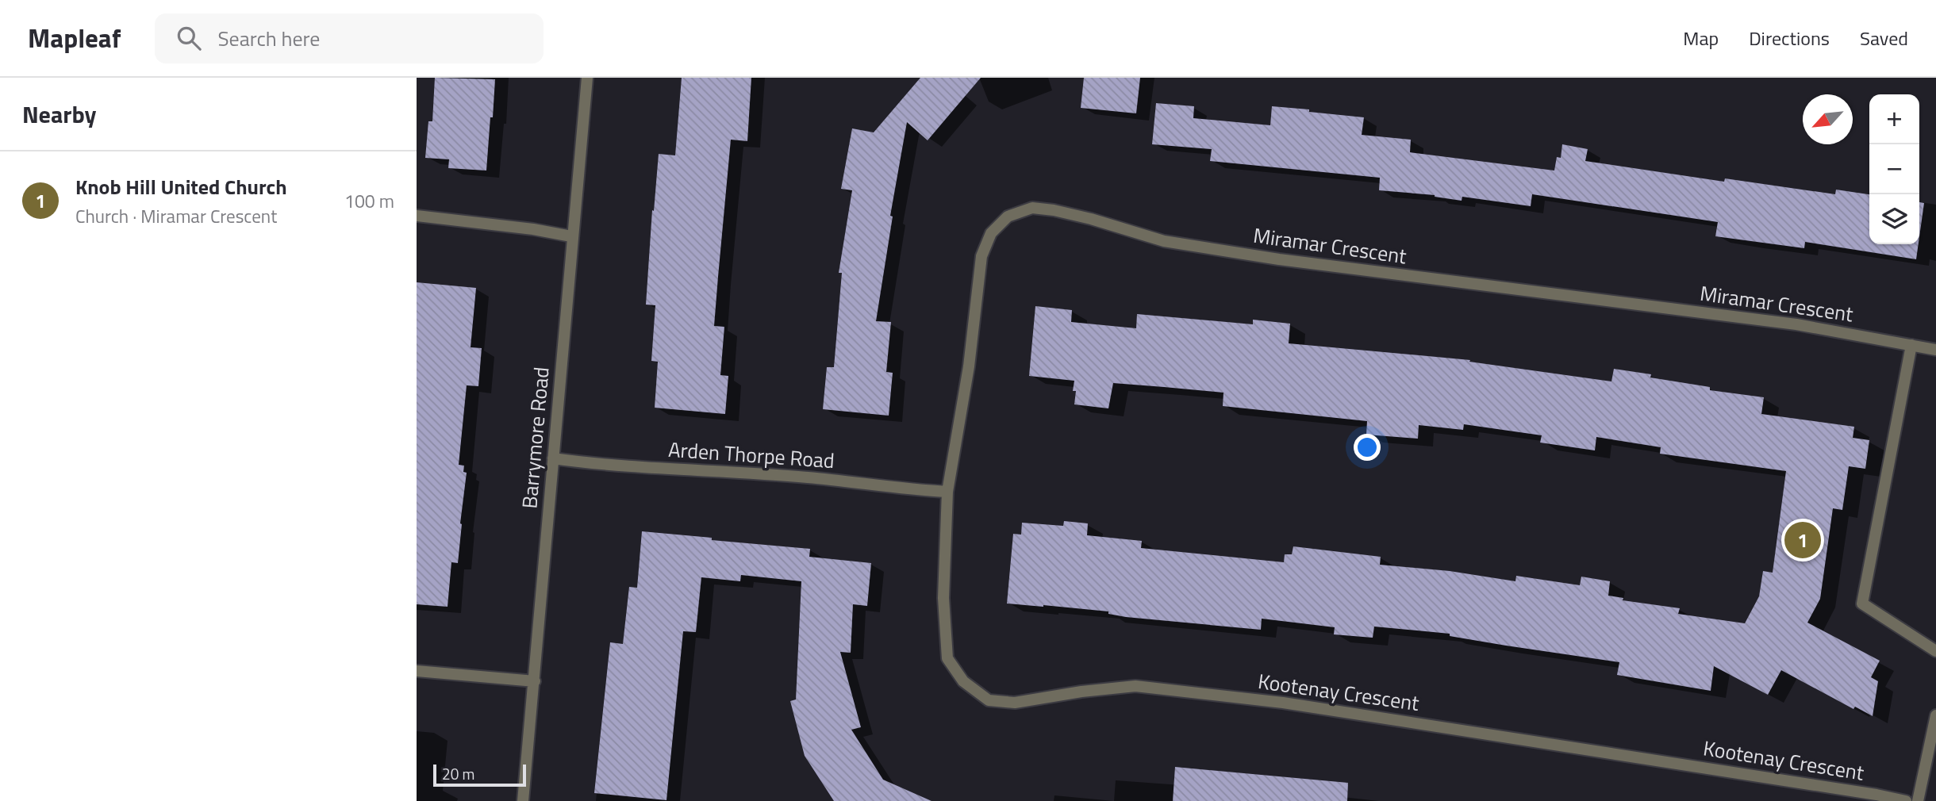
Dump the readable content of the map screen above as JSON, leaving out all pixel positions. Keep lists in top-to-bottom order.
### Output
{
  "streets": {
    "street": [
      "Miramar Crescent",
      "Barrymore Road",
      "Arden Thorpe Road",
      "Kootenay Crescent"
    ]
  },
  "crossings": [
    ["Miramar Crescent", "Arden Thorpe Road"],
    ["Miramar Crescent", "Kootenay Crescent"],
    ["Barrymore Road", "Arden Thorpe Road"],
    ["Arden Thorpe Road", "Kootenay Crescent"]
  ],
  "scale_bar": "20 m",
  "north": "bottom left",
  "page": {
    "header": "Mapleaf",
    "search": "Search here",
    "nav": ["Map", "Directions", "Saved"],
    "heading": "Nearby",
    "map_buttons": ["+", "−"],
    "list": [
      {
        "mark": "1",
        "name": "Knob Hill United Church",
        "note": "Church · Miramar Crescent",
        "value": "100 m"
      }
    ],
    "pins": "1",
    "scale": "20 m"
  }
}
